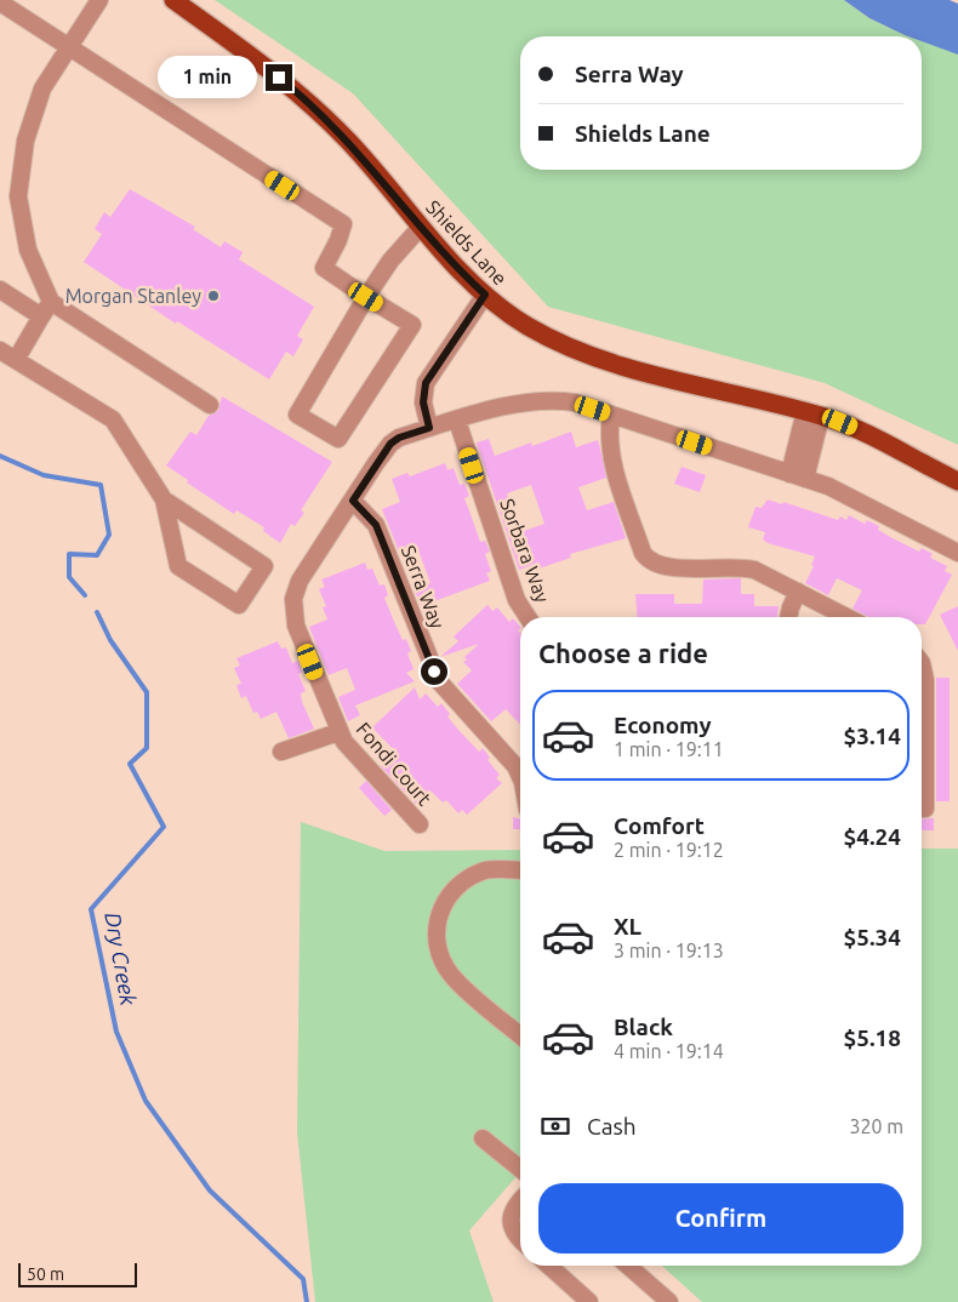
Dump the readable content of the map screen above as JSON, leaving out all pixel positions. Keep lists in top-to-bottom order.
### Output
{
  "streets": {
    "main road": ["Shields Lane"],
    "street": ["Sorbara Way", "Serra Way", "Fondi Court"]
  },
  "crossings": [
    ["Sorbara Way", "Fondi Court"],
    ["Serra Way", "Fondi Court"]
  ],
  "water": ["Dry Creek"],
  "places": ["Morgan Stanley"],
  "scale_bar": "50 m",
  "page": {
    "banner": ["Serra Way", "Shields Lane"],
    "bubble": "1 min",
    "heading": "Choose a ride",
    "list": [
      {
        "name": "Economy",
        "note": "1 min · 19:11",
        "value": "$3.14"
      },
      {
        "name": "Comfort",
        "note": "2 min · 19:12",
        "value": "$4.24"
      },
      {
        "name": "XL",
        "note": "3 min · 19:13",
        "value": "$5.34"
      },
      {
        "name": "Black",
        "note": "4 min · 19:14",
        "value": "$5.18"
      }
    ],
    "pay": ["Cash", "320 m"],
    "buttons": "Confirm",
    "scale": "50 m"
  }
}
